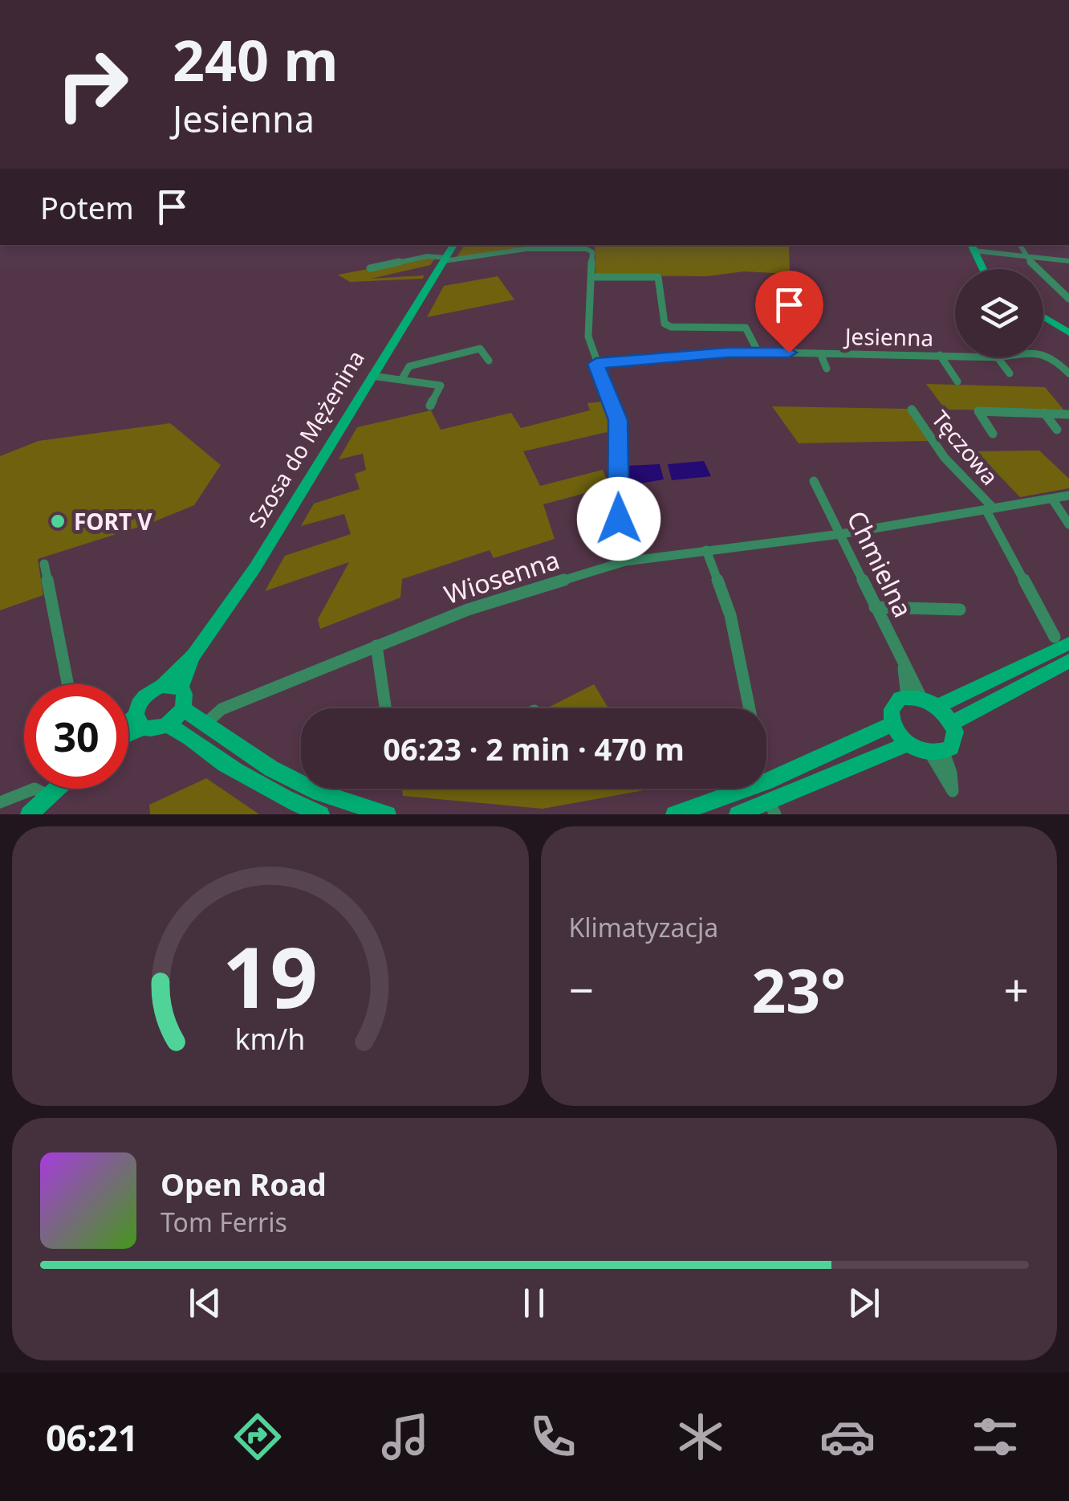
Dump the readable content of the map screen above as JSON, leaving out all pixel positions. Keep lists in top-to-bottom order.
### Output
{
  "streets": {
    "street": [
      "Jesienna",
      "Szosa do Mężenina",
      "Tęczowa",
      "Chmielna",
      "Wiosenna"
    ]
  },
  "crossings": [
    ["Tęczowa", "Wiosenna"],
    ["Chmielna", "Wiosenna"]
  ],
  "places": ["FORT V"],
  "page": {
    "turn": ["240 m", "Jesienna"],
    "then": "Potem",
    "limit": "30",
    "trip": "06:23 · 2 min · 470 m",
    "tile": "Klimatyzacja",
    "heat": ["−", "23°", "+"],
    "song": ["Open Road", "Tom Ferris"],
    "tabs": "06:21",
    "gauge": ["19", "km/h"]
  }
}
